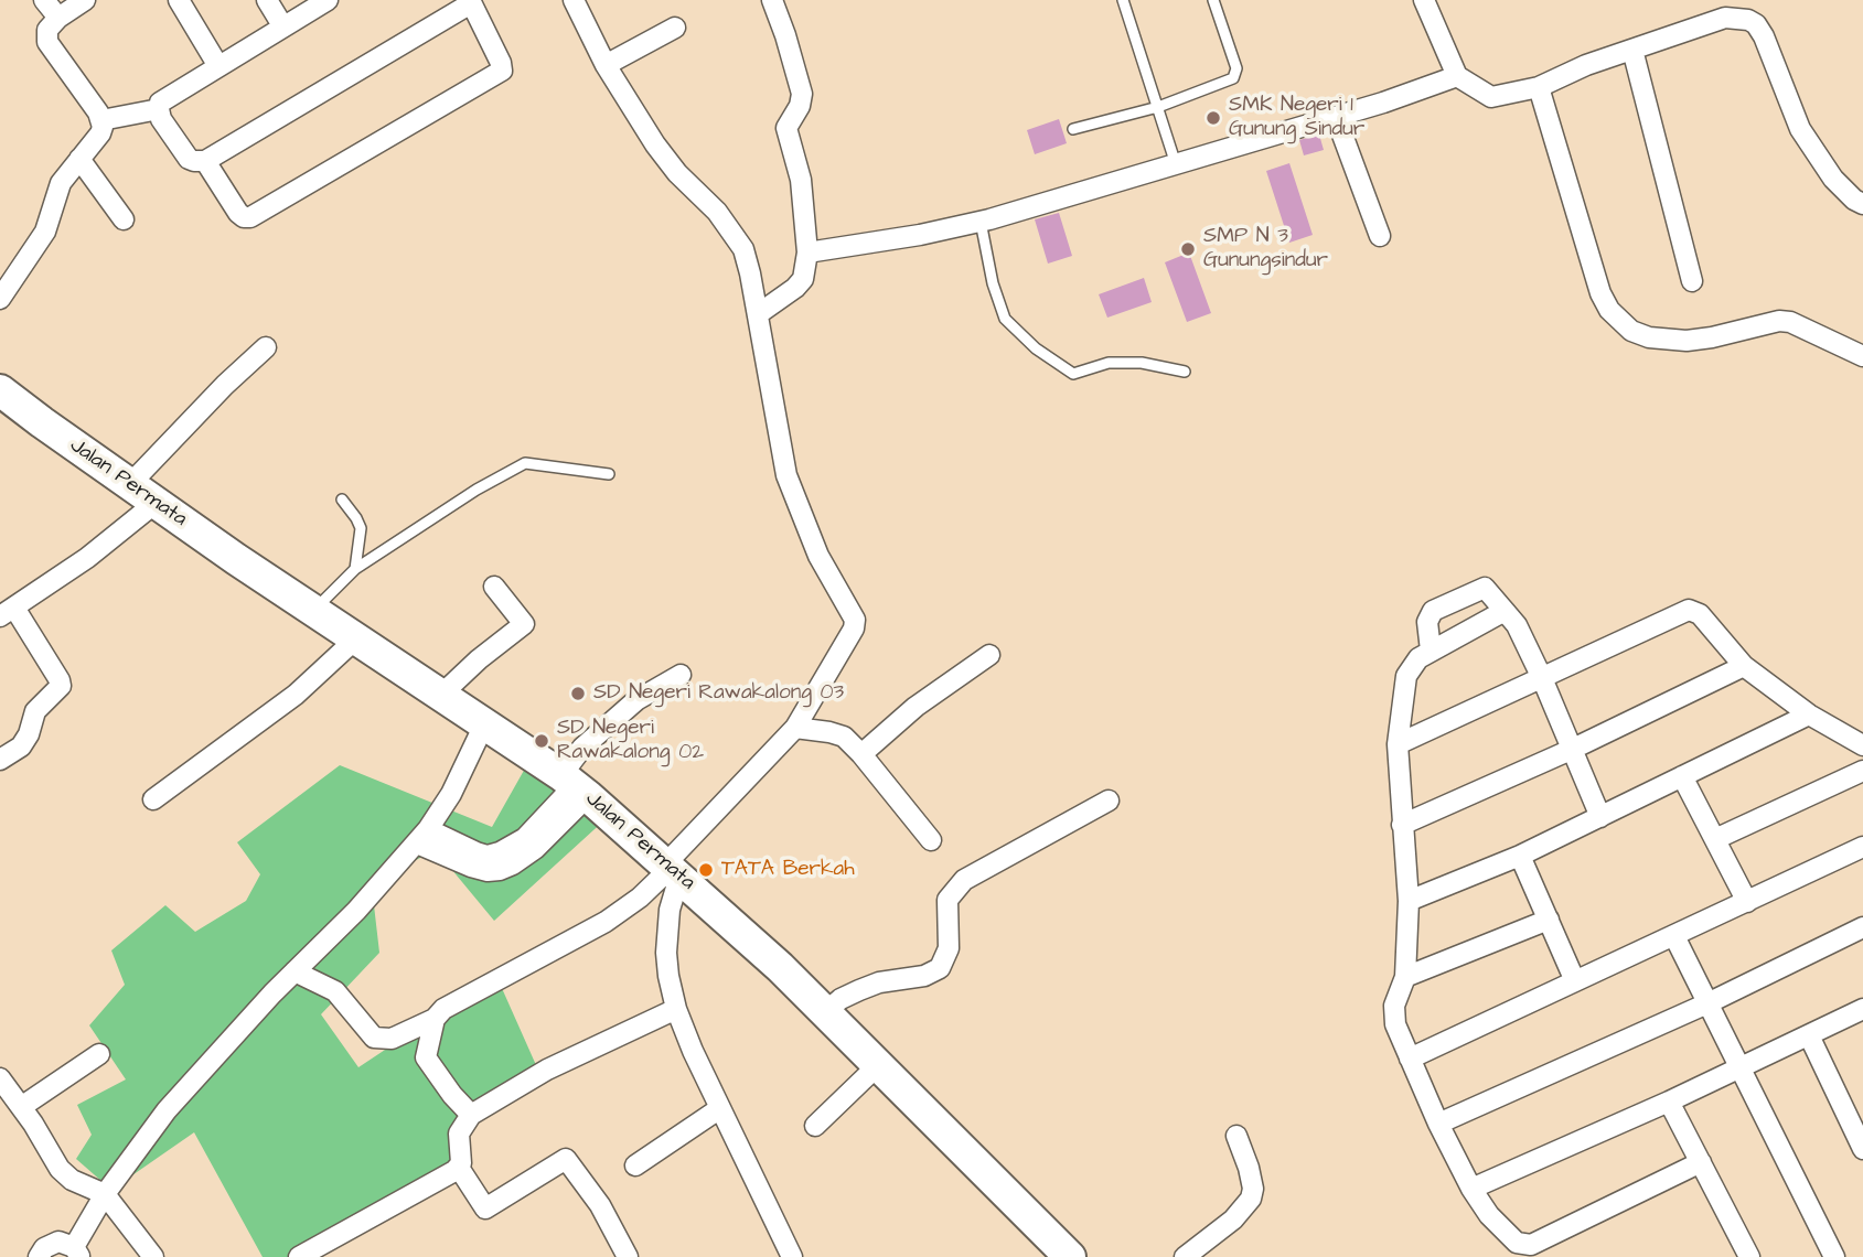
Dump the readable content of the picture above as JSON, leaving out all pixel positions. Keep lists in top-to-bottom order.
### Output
{
  "streets": {
    "main road": ["Jalan Permata"]
  },
  "places": [
    "SMK Negeri 1 Gunung Sindur",
    "SMP N 3 Gunungsindur",
    "SD Negeri Rawakalong 03",
    "SD Negeri Rawakalong 02",
    "TATA Berkah"
  ]
}
